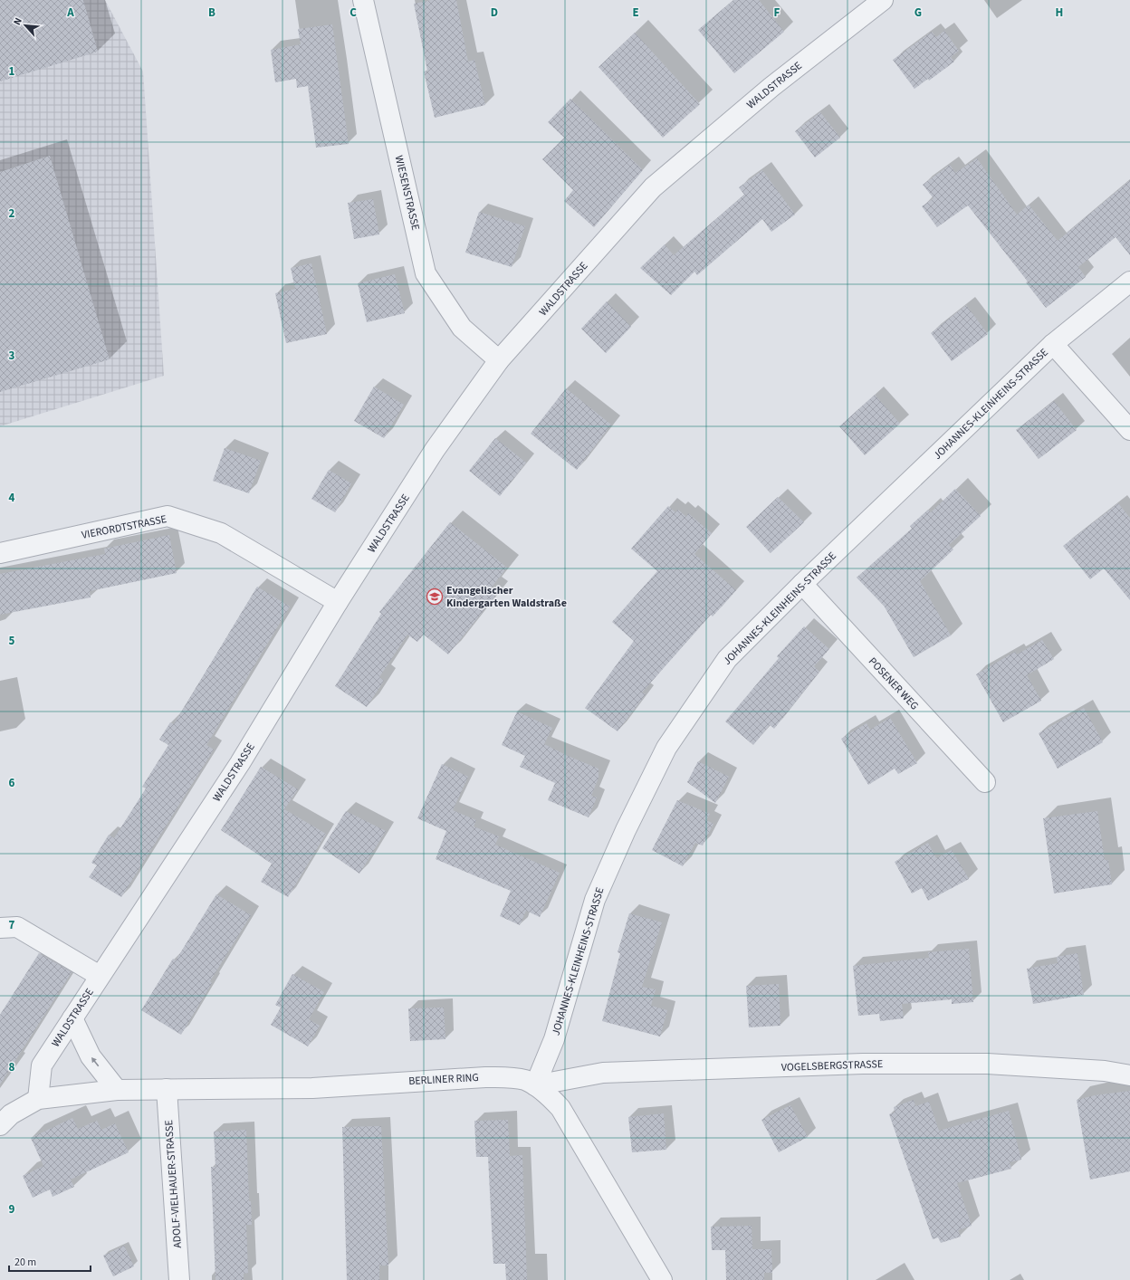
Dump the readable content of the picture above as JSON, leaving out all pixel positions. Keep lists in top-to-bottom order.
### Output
{
  "streets": {
    "street": [
      "WALDSTRASSE",
      "WIESENSTRASSE",
      "JOHANNES-KLEINHEINS-STRASSE",
      "VIERORDTSTRASSE",
      "POSENER WEG",
      "VOGELSBERGSTRASSE",
      "BERLINER RING",
      "ADOLF-VIELHAUER-STRASSE"
    ]
  },
  "crossings": [
    ["WALDSTRASSE", "WIESENSTRASSE"],
    ["WALDSTRASSE", "VIERORDTSTRASSE"],
    ["WALDSTRASSE", "BERLINER RING"],
    ["JOHANNES-KLEINHEINS-STRASSE", "POSENER WEG"],
    ["JOHANNES-KLEINHEINS-STRASSE", "VOGELSBERGSTRASSE"],
    ["JOHANNES-KLEINHEINS-STRASSE", "BERLINER RING"],
    ["VOGELSBERGSTRASSE", "BERLINER RING"],
    ["BERLINER RING", "ADOLF-VIELHAUER-STRASSE"]
  ],
  "places": {
    "school or university": ["Evangelischer Kindergarten Waldstraße"]
  },
  "scale_bar": "20 m",
  "north": "top left",
  "grid": {
    "columns": [
      "A",
      "B",
      "C",
      "D",
      "E",
      "F",
      "G",
      "H"
    ],
    "rows": [
      "1",
      "2",
      "3",
      "4",
      "5",
      "6",
      "7",
      "8",
      "9"
    ]
  }
}
